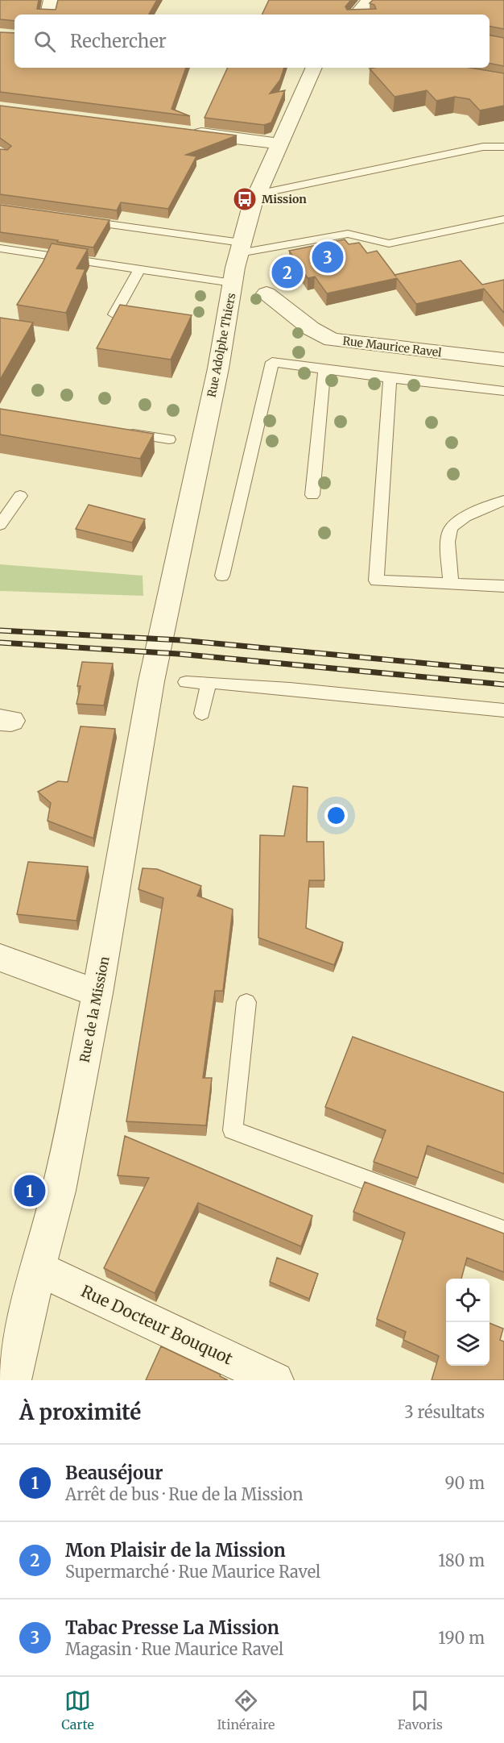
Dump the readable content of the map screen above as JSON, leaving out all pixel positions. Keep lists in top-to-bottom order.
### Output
{
  "streets": {
    "street": [
      "Rue Adolphe Thiers",
      "Rue Maurice Ravel",
      "Rue de la Mission",
      "Rue Docteur Bouquot"
    ]
  },
  "crossings": [
    ["Rue Adolphe Thiers", "Rue de la Mission"],
    ["Rue de la Mission", "Rue Docteur Bouquot"]
  ],
  "places": {
    "bus stop": ["Mission"]
  },
  "page": {
    "search": "Rechercher",
    "pins": ["3", "2", "1"],
    "heading": ["À proximité", "3 résultats"],
    "list": [
      {
        "mark": "1",
        "name": "Beauséjour",
        "note": "Arrêt de bus · Rue de la Mission",
        "value": "90 m"
      },
      {
        "mark": "2",
        "name": "Mon Plaisir de la Mission",
        "note": "Supermarché · Rue Maurice Ravel",
        "value": "180 m"
      },
      {
        "mark": "3",
        "name": "Tabac Presse La Mission",
        "note": "Magasin · Rue Maurice Ravel",
        "value": "190 m"
      }
    ],
    "nav": ["Carte", "Itinéraire", "Favoris"]
  }
}
